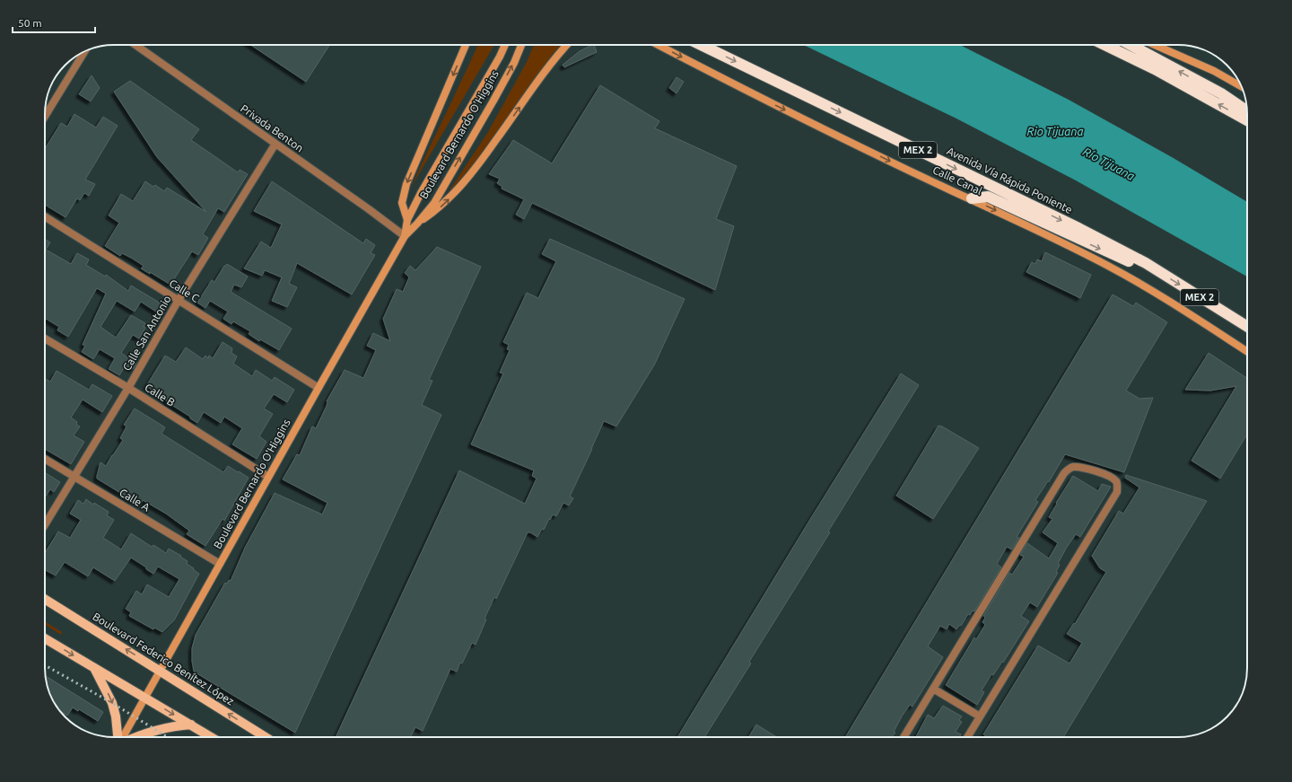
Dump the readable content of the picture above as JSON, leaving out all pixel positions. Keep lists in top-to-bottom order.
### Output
{
  "streets": {
    "highway": ["MEX 2", "Avenida Vía Rápida Poniente"],
    "main road": ["Boulevard Bernardo O'Higgins", "Calle Canal", "Boulevard Federico Benítez López"],
    "street": [
      "Privada Benton",
      "Calle C",
      "Calle San Antonio",
      "Calle B",
      "Calle A"
    ]
  },
  "crossings": [
    ["Privada Benton", "Boulevard Bernardo O'Higgins"],
    ["Privada Benton", "Calle San Antonio"],
    ["Boulevard Bernardo O'Higgins", "Calle C"],
    ["Boulevard Bernardo O'Higgins", "Calle B"],
    ["Boulevard Bernardo O'Higgins", "Calle A"],
    ["Boulevard Bernardo O'Higgins", "Boulevard Federico Benítez López"],
    ["Calle C", "Calle San Antonio"],
    ["Calle San Antonio", "Calle B"],
    ["Calle San Antonio", "Calle A"]
  ],
  "one_way": ["Calle Canal"],
  "water": ["Rio Tijuana", "Río Tijuana"],
  "scale_bar": "50 m"
}
